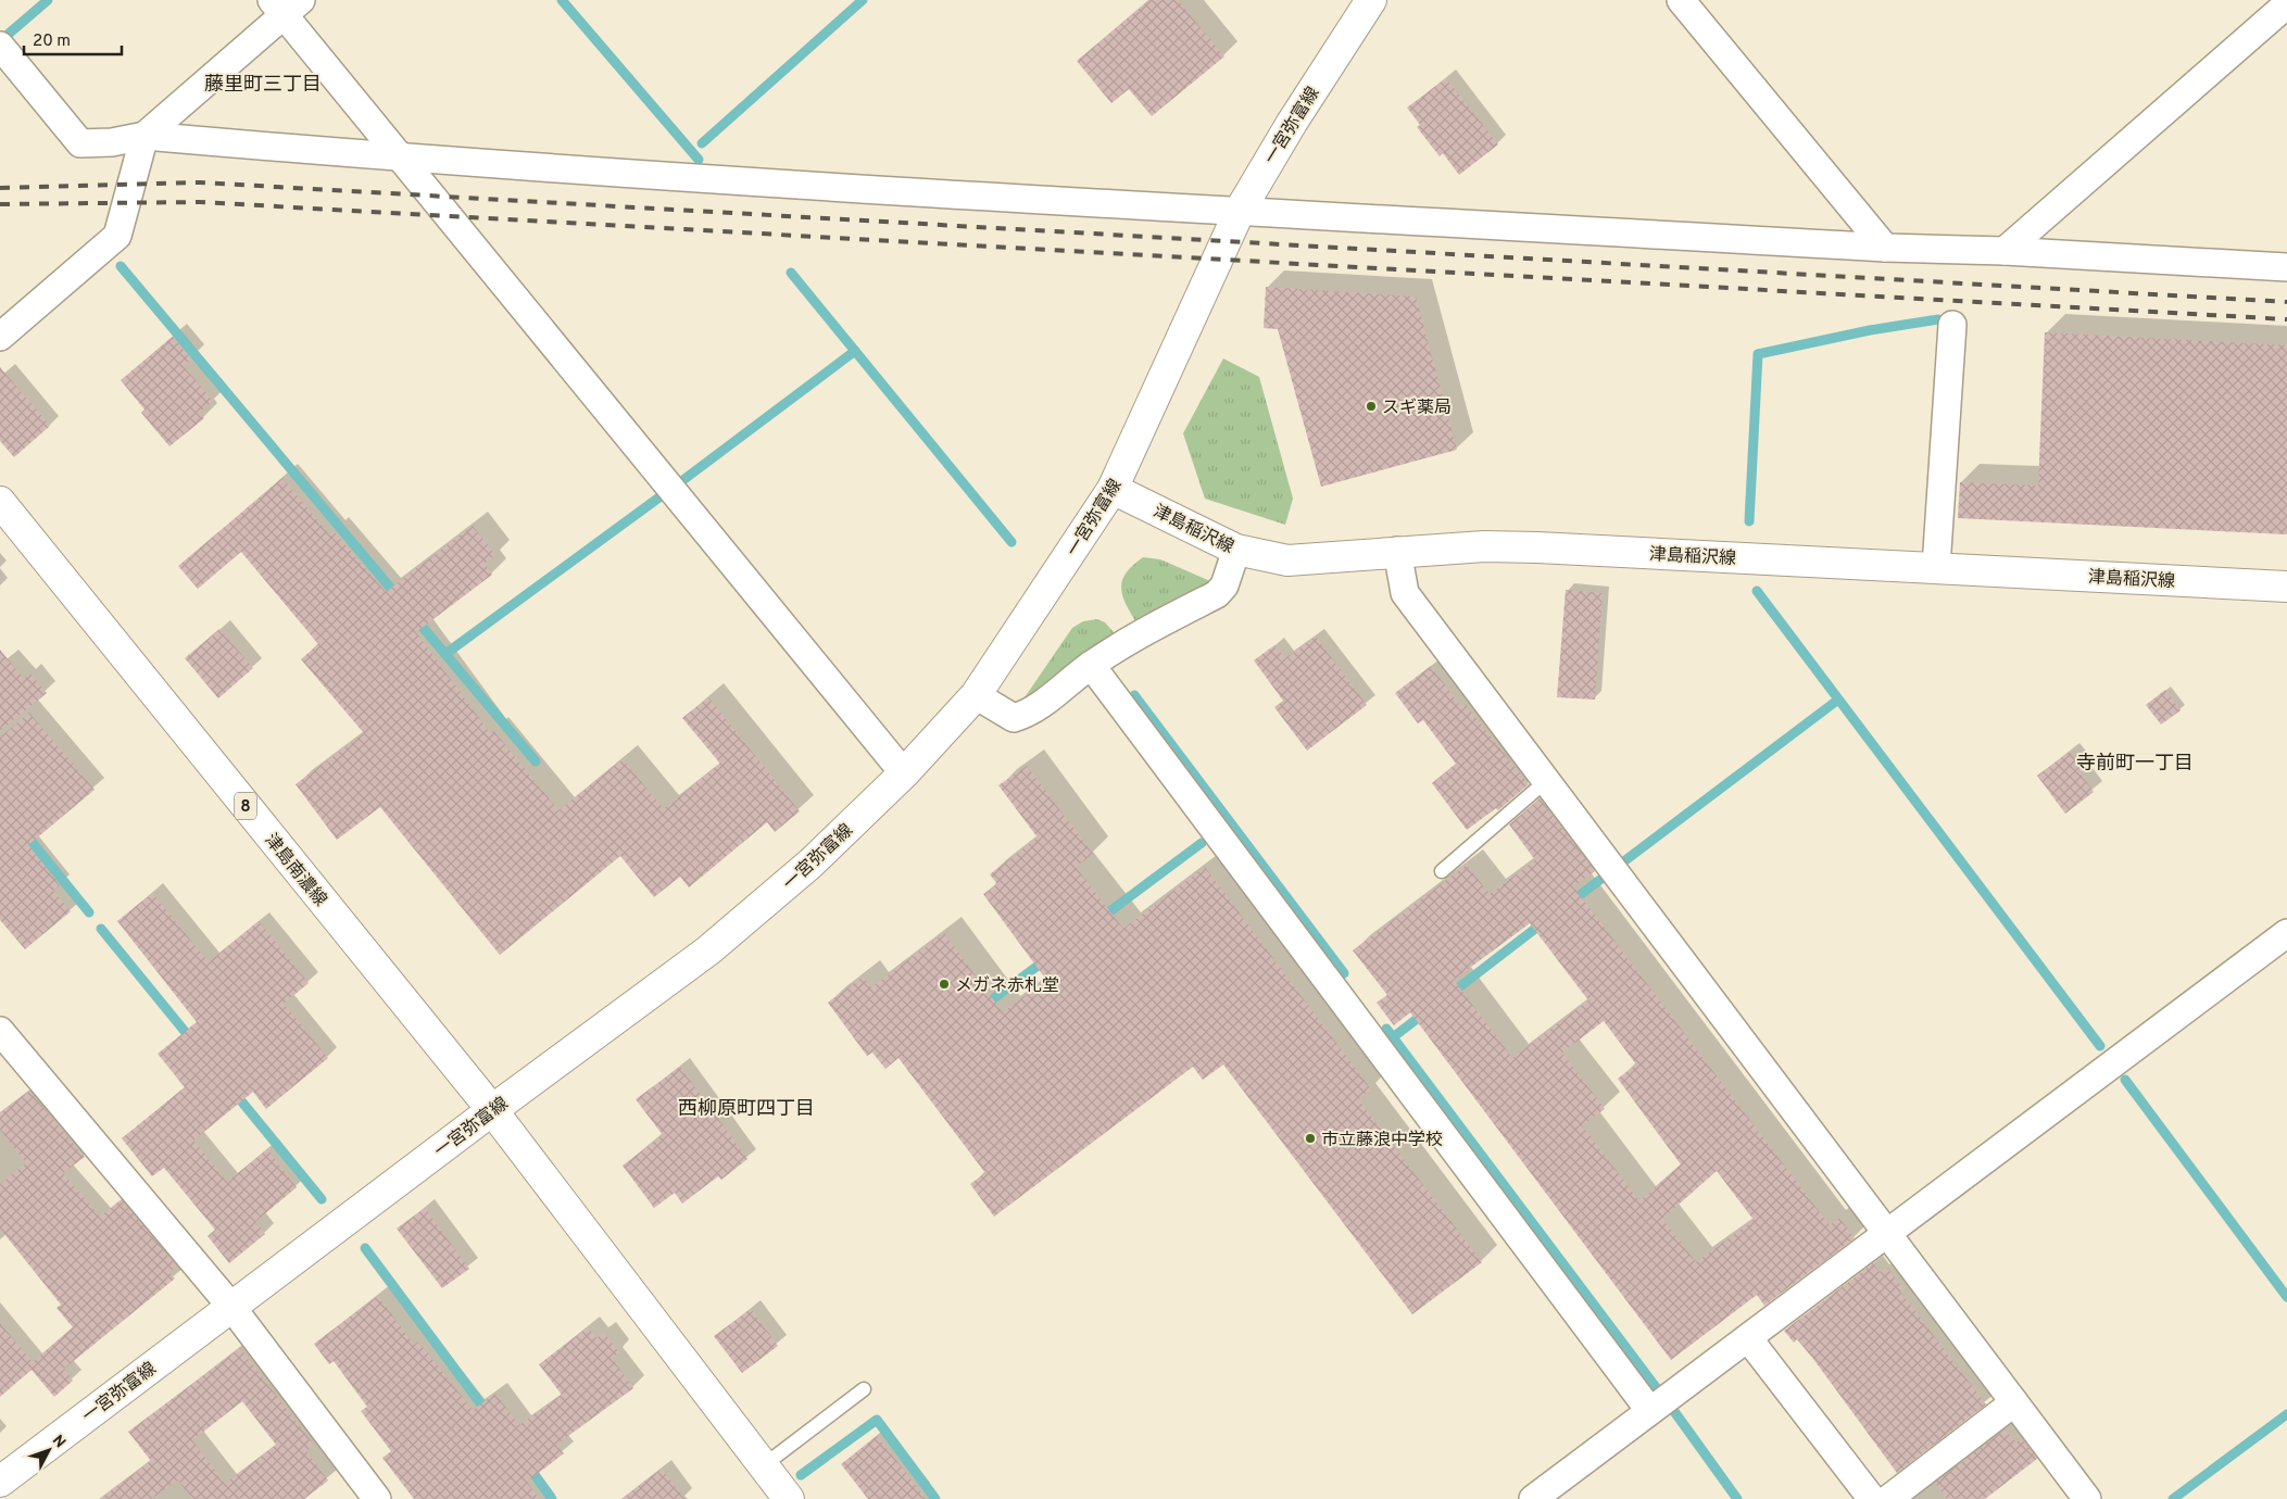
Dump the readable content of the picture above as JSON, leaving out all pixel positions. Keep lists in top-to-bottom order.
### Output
{
  "streets": {
    "main road": [
      "一宮弥富線",
      "津島稲沢線",
      "8",
      "津島南濃線"
    ]
  },
  "crossings": [
    ["一宮弥富線", "津島稲沢線"],
    ["一宮弥富線", "津島南濃線"]
  ],
  "districts": ["藤里町三丁目", "寺前町一丁目", "西柳原町四丁目"],
  "places": ["スギ薬局", "メガネ赤札堂", "市立藤浪中学校"],
  "scale_bar": "20 m",
  "north": "top right"
}
